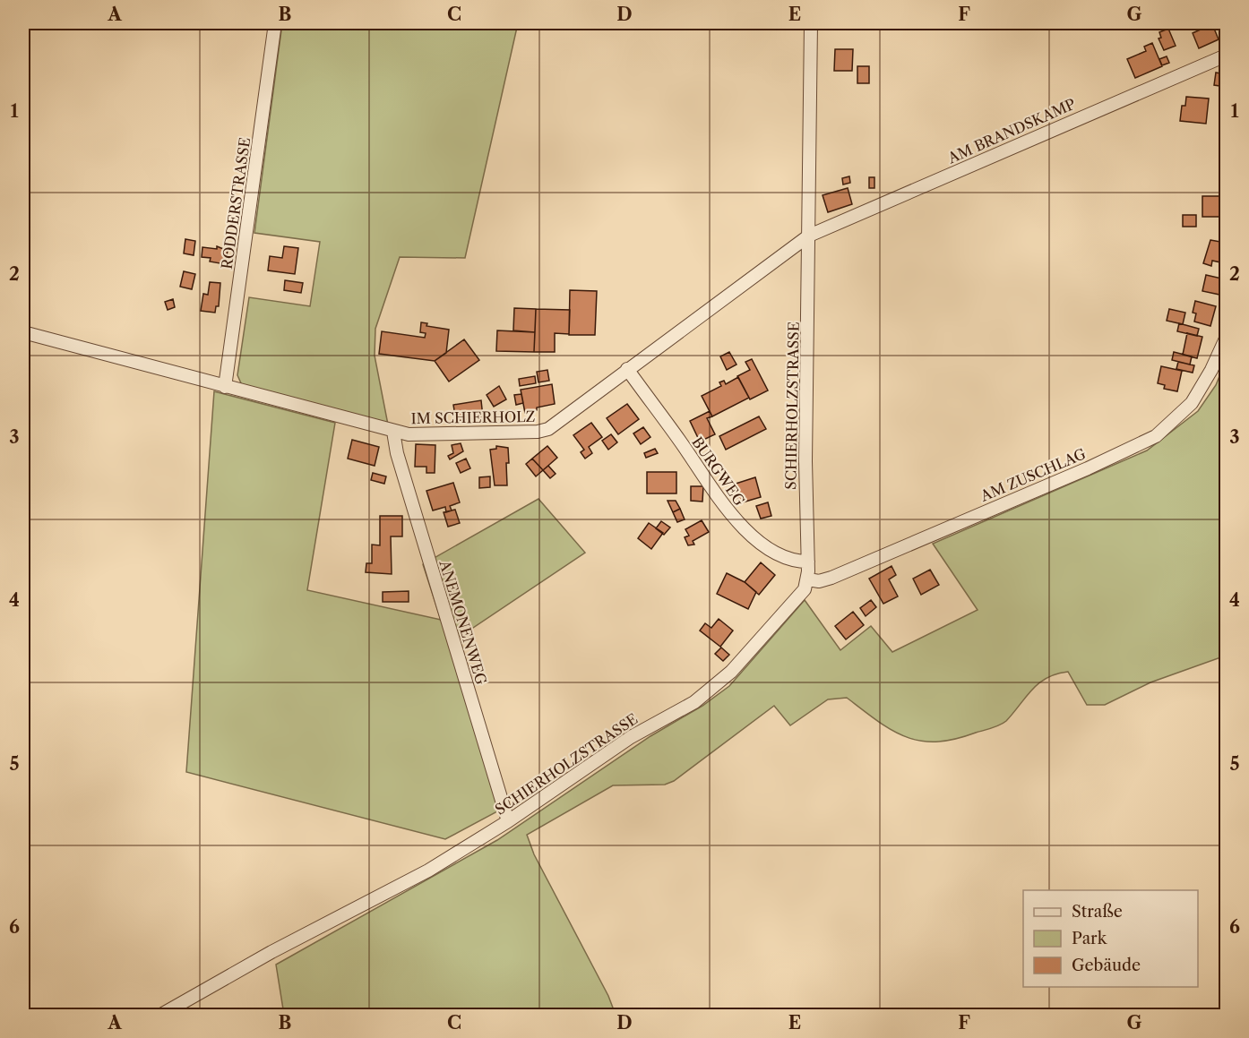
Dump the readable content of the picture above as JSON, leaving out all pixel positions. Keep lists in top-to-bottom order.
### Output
{
  "streets": {
    "street": [
      "AM BRANDSKAMP",
      "RODDERSTRASSE",
      "SCHIERHOLZSTRASSE",
      "IM SCHIERHOLZ",
      "BURGWEG",
      "AM ZUSCHLAG",
      "ANEMONENWEG"
    ]
  },
  "crossings": [
    ["AM BRANDSKAMP", "SCHIERHOLZSTRASSE"],
    ["AM BRANDSKAMP", "IM SCHIERHOLZ"],
    ["RODDERSTRASSE", "IM SCHIERHOLZ"],
    ["SCHIERHOLZSTRASSE", "IM SCHIERHOLZ"],
    ["SCHIERHOLZSTRASSE", "BURGWEG"],
    ["SCHIERHOLZSTRASSE", "AM ZUSCHLAG"],
    ["SCHIERHOLZSTRASSE", "ANEMONENWEG"],
    ["IM SCHIERHOLZ", "BURGWEG"],
    ["IM SCHIERHOLZ", "ANEMONENWEG"]
  ],
  "legend": ["Straße", "Park", "Gebäude"],
  "grid": {
    "columns": [
      "A",
      "B",
      "C",
      "D",
      "E",
      "F",
      "G"
    ],
    "rows": [
      "1",
      "2",
      "3",
      "4",
      "5",
      "6"
    ]
  }
}
